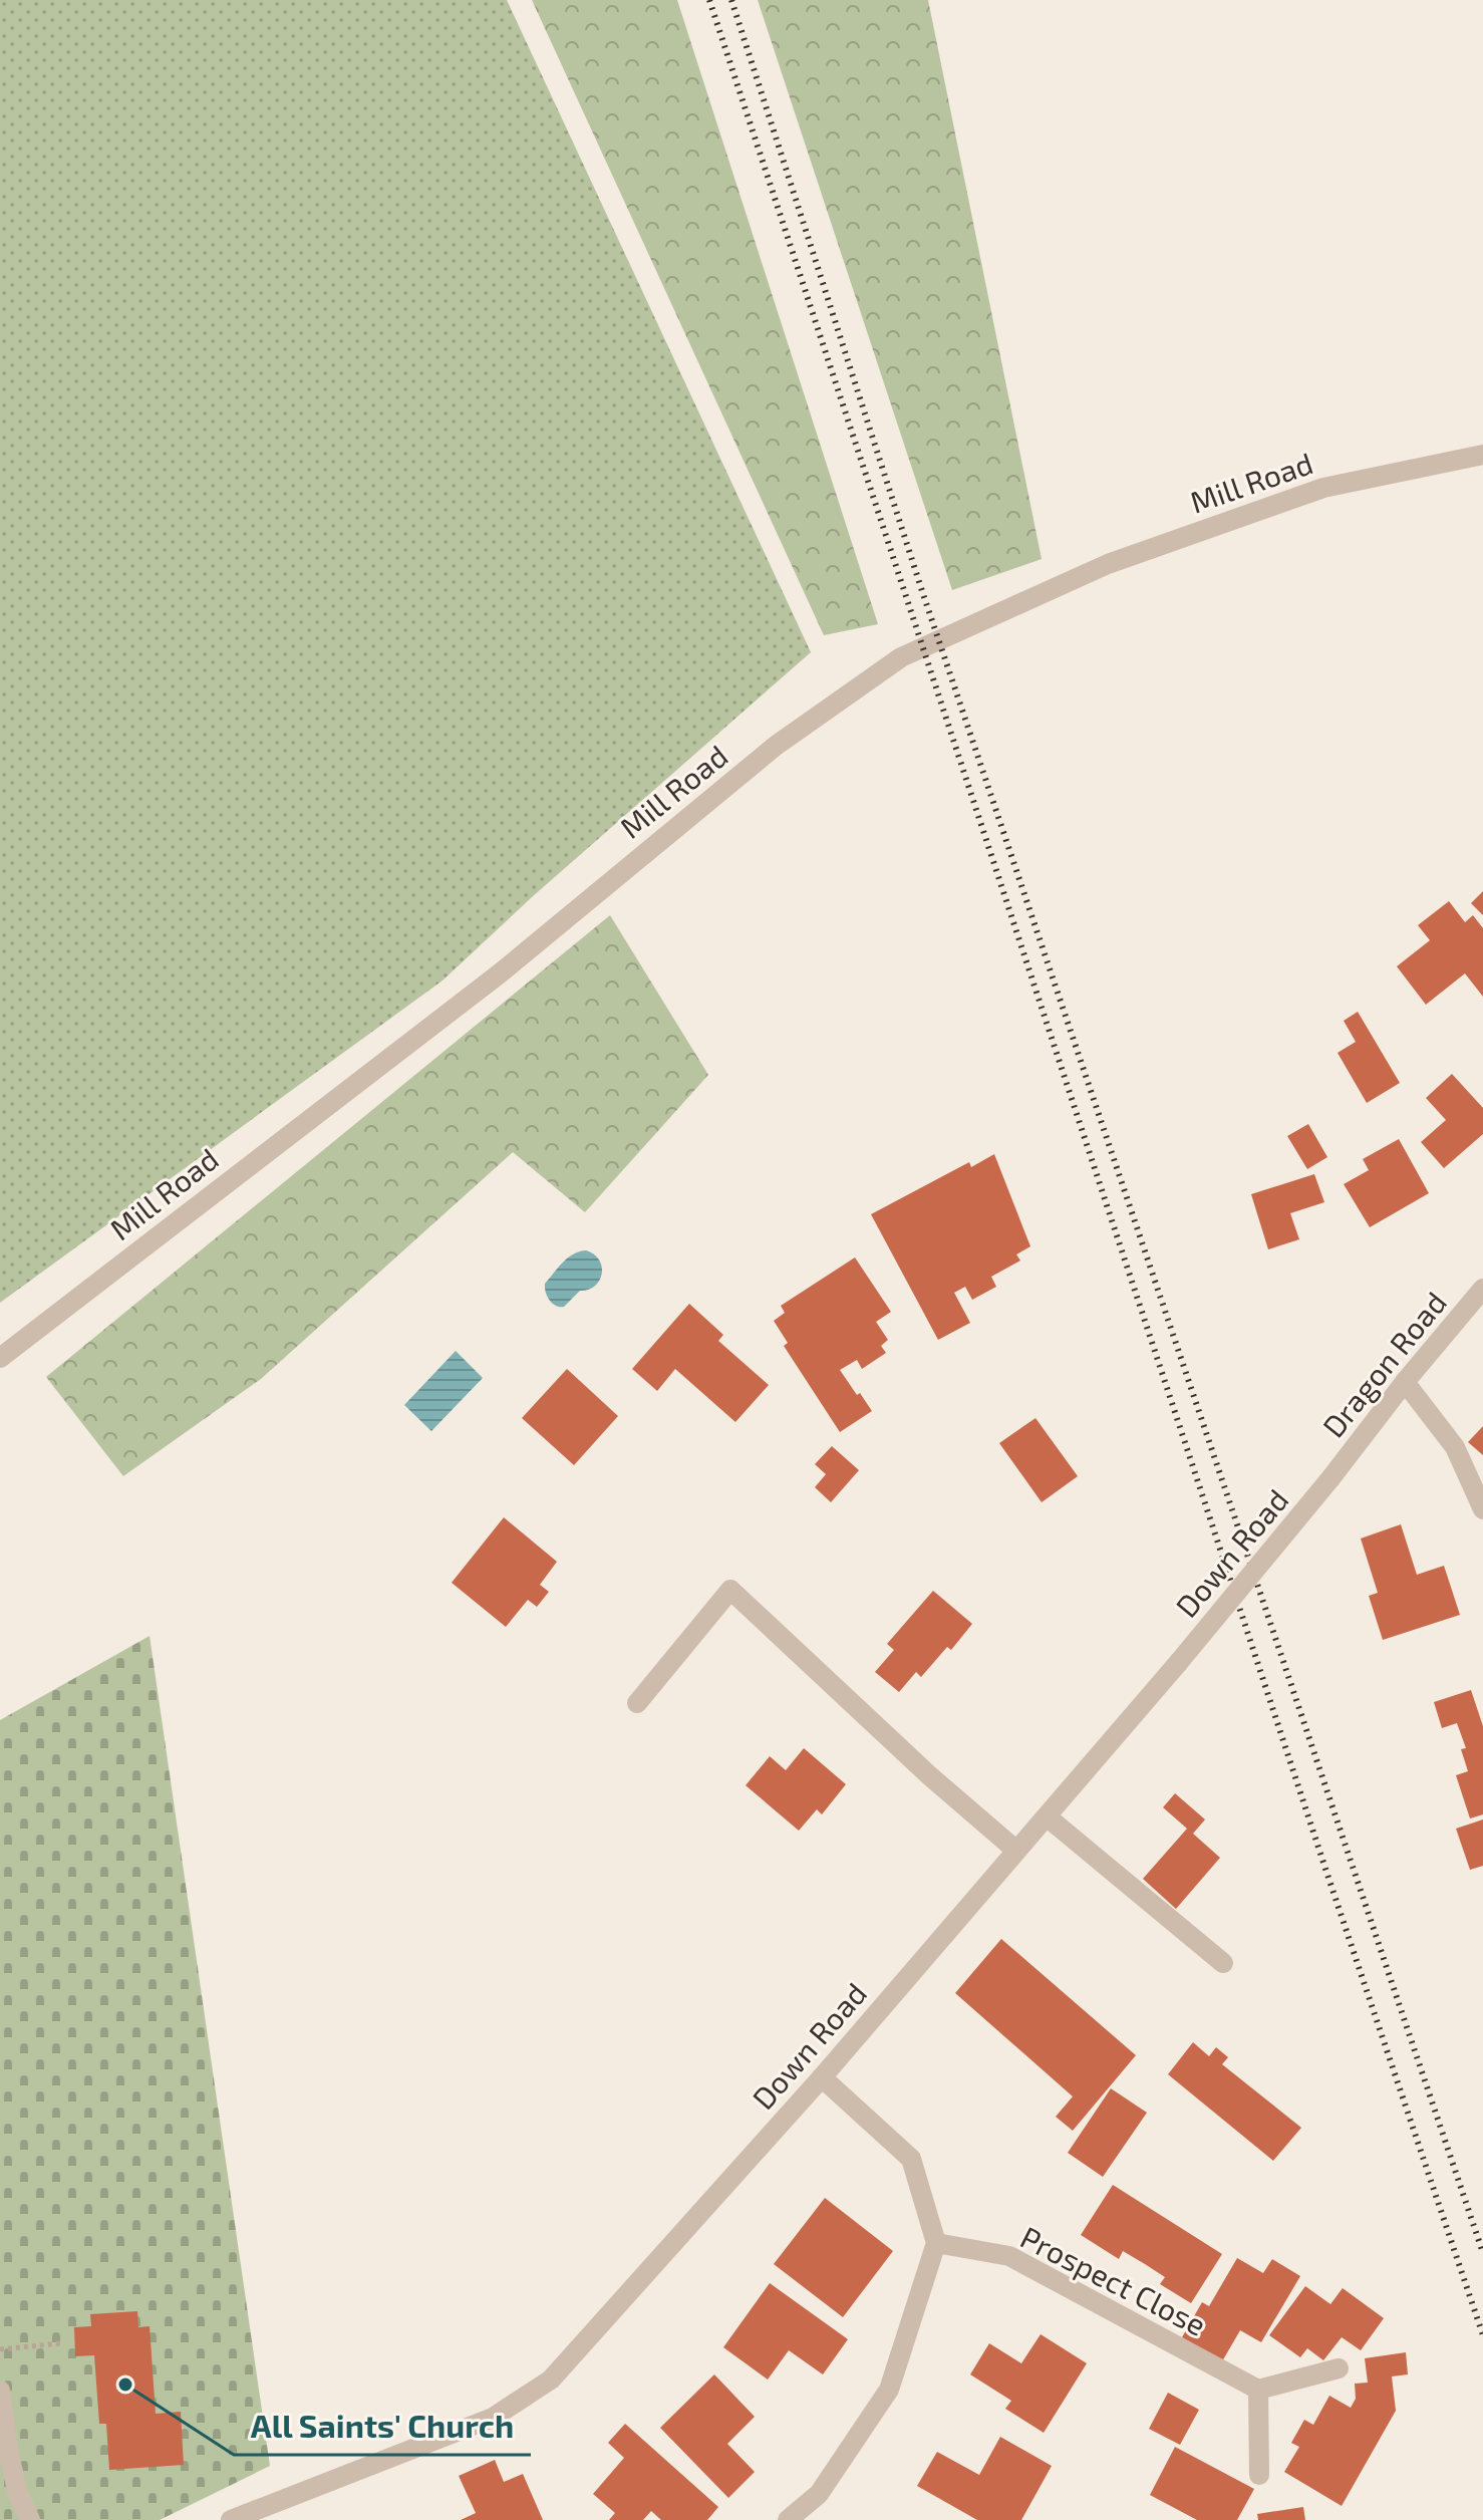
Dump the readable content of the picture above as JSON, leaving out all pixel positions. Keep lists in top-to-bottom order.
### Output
{
  "streets": {
    "street": [
      "Mill Road",
      "Dragon Road",
      "Down Road",
      "Prospect Close"
    ]
  },
  "crossings": [
    ["Dragon Road", "Down Road"]
  ],
  "places": ["All Saints' Church"]
}
